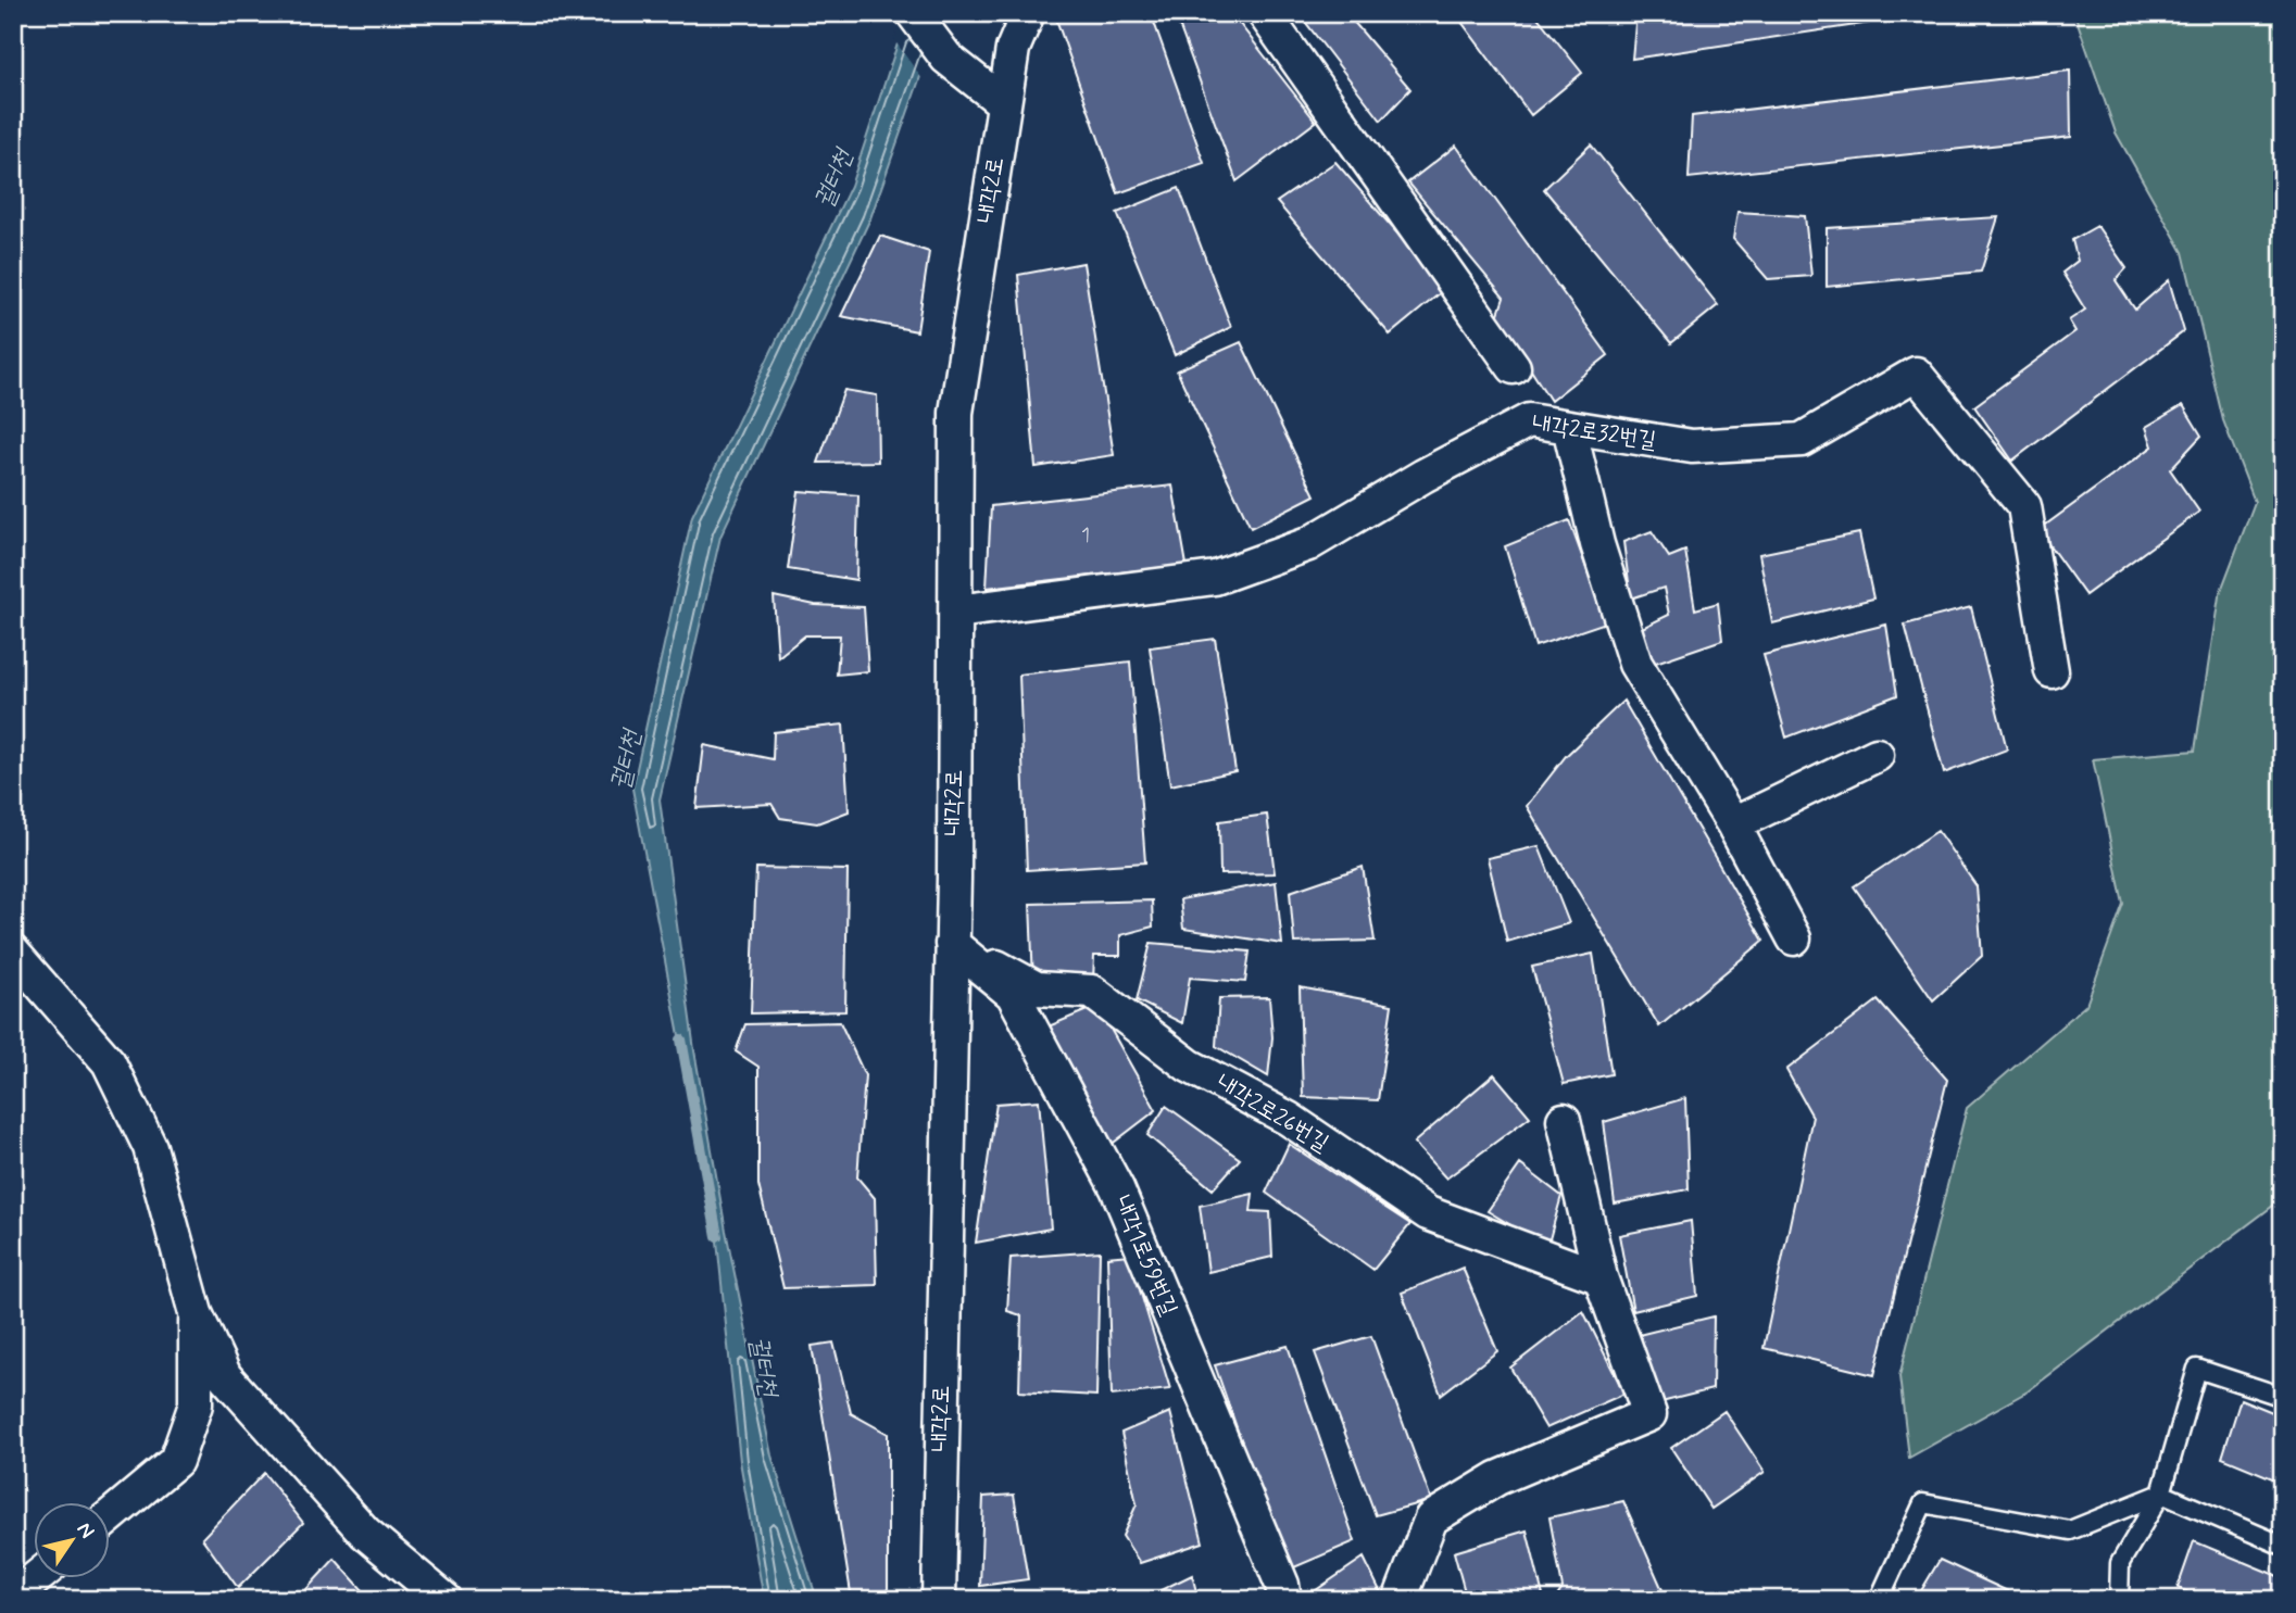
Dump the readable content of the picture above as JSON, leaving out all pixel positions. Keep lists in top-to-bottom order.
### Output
{
  "streets": {
    "street": [
      "내각2로",
      "내각2로32번길",
      "내각2로26번길",
      "내각1로59번길"
    ]
  },
  "crossings": [
    ["내각2로", "내각2로32번길"],
    ["내각2로", "내각2로26번길"],
    ["내각2로", "내각1로59번길"],
    ["내각2로26번길", "내각1로59번길"]
  ],
  "water": ["궐터천"],
  "house_numbers": ["1"],
  "north": "top right"
}
